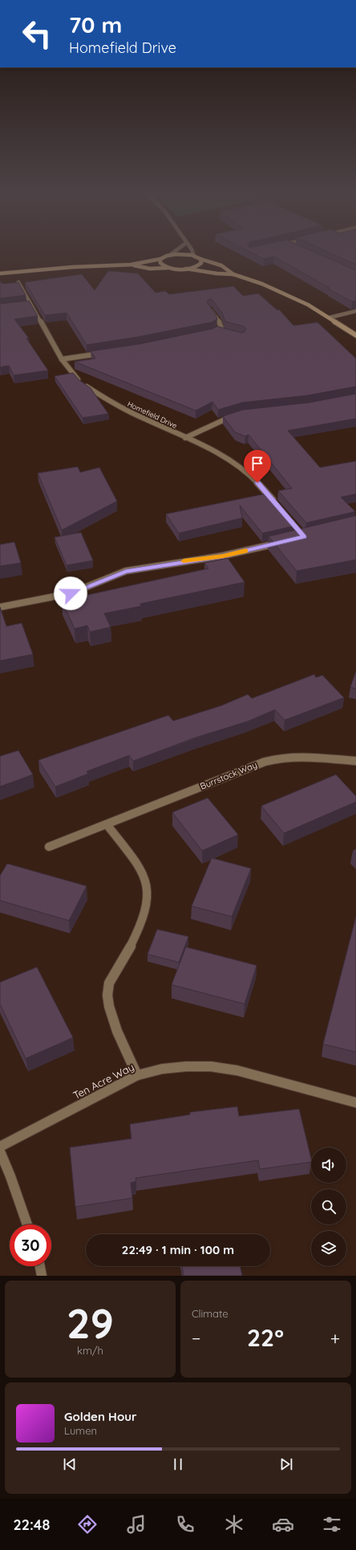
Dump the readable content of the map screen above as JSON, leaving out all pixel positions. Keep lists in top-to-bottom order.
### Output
{
  "streets": {
    "street": ["Homefield Drive", "Burrstock Way", "Ten Acre Way"]
  },
  "page": {
    "turn": ["70 m", "Homefield Drive"],
    "limit": "30",
    "trip": "22:49 · 1 min · 100 m",
    "tile": [
      ["29", "km/h"],
      "Climate"
    ],
    "heat": ["−", "22°", "+"],
    "song": ["Golden Hour", "Lumen"],
    "tabs": "22:48"
  }
}
